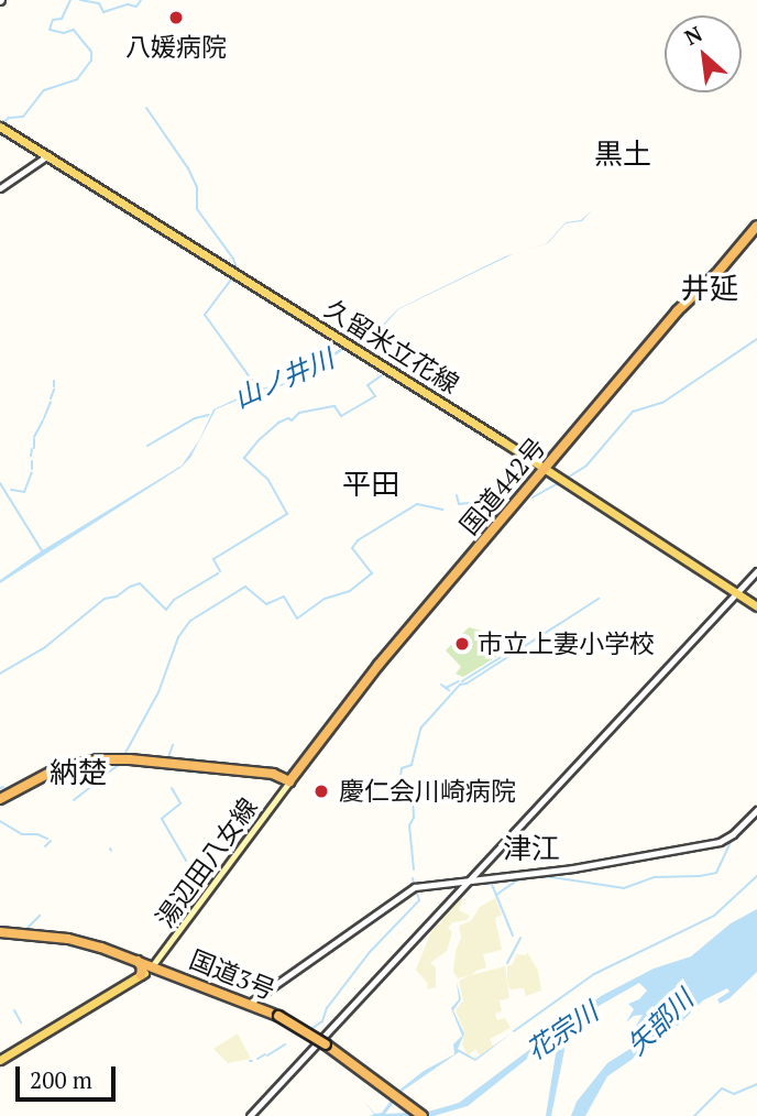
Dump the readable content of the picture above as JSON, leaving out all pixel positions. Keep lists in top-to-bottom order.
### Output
{
  "streets": {
    "highway": ["国道442号", "国道3号"],
    "main road": ["久留米立花線", "湯辺田八女線"]
  },
  "crossings": [
    ["久留米立花線", "国道442号"],
    ["国道442号", "湯辺田八女線"],
    ["湯辺田八女線", "国道3号"]
  ],
  "districts": [
    "黒土",
    "井延",
    "平田",
    "納楚",
    "津江"
  ],
  "water": ["山ノ井川", "矢部川", "花宗川"],
  "places": ["八媛病院", "市立上妻小学校", "慶仁会川崎病院"],
  "scale_bar": "200 m",
  "north": "top left"
}
